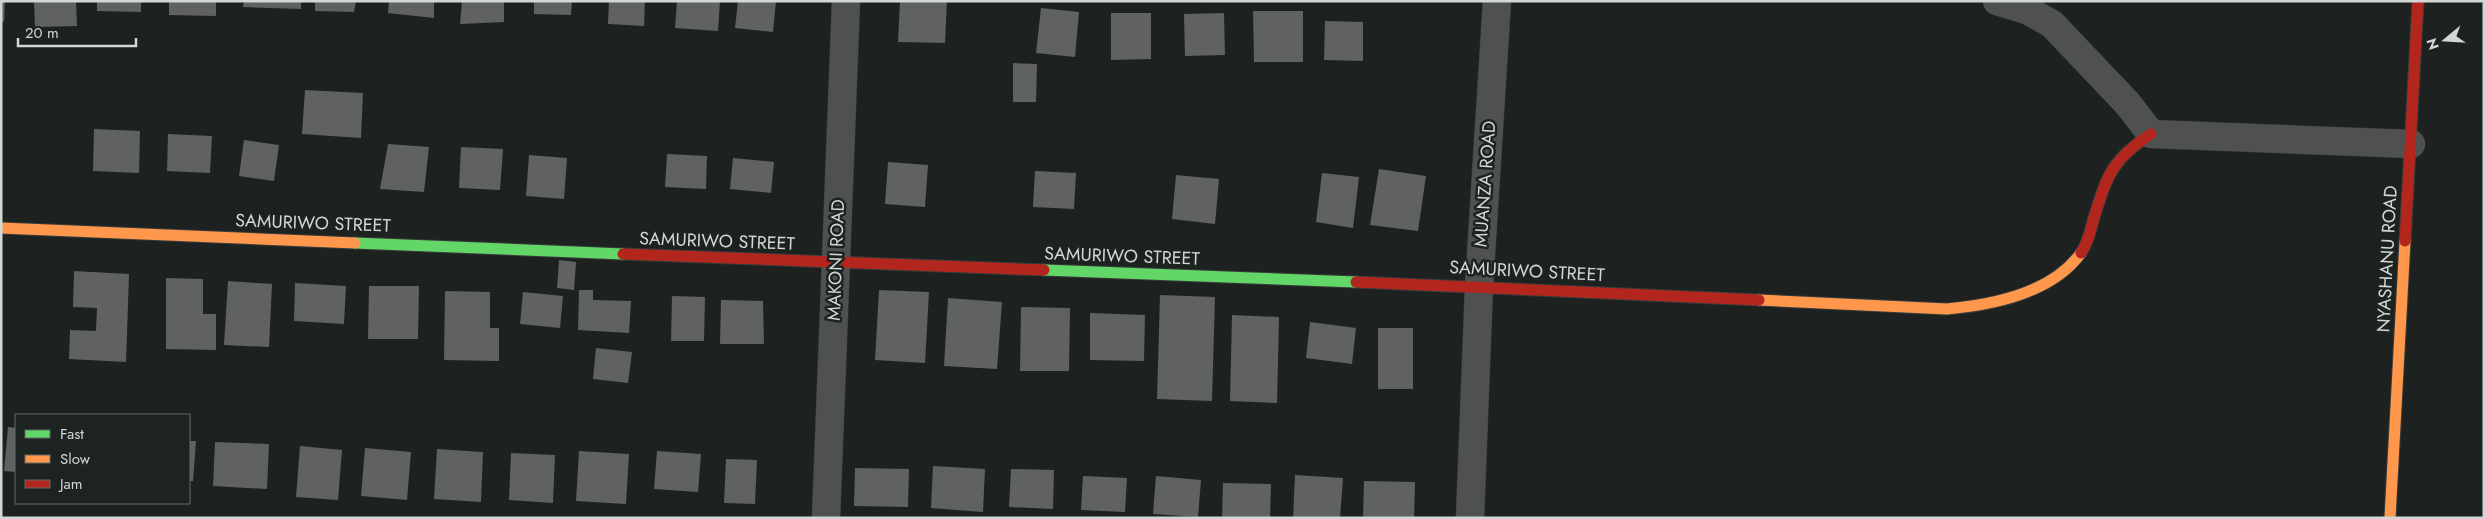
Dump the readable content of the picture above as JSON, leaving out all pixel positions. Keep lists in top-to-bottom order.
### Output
{
  "streets": {
    "street": [
      "MUANZA ROAD",
      "SAMURIWO STREET",
      "NYASHANU ROAD",
      "MAKONI ROAD"
    ]
  },
  "crossings": [
    ["MUANZA ROAD", "SAMURIWO STREET"],
    ["SAMURIWO STREET", "MAKONI ROAD"]
  ],
  "legend": ["Fast", "Slow", "Jam"],
  "scale_bar": "20 m",
  "north": "left"
}
